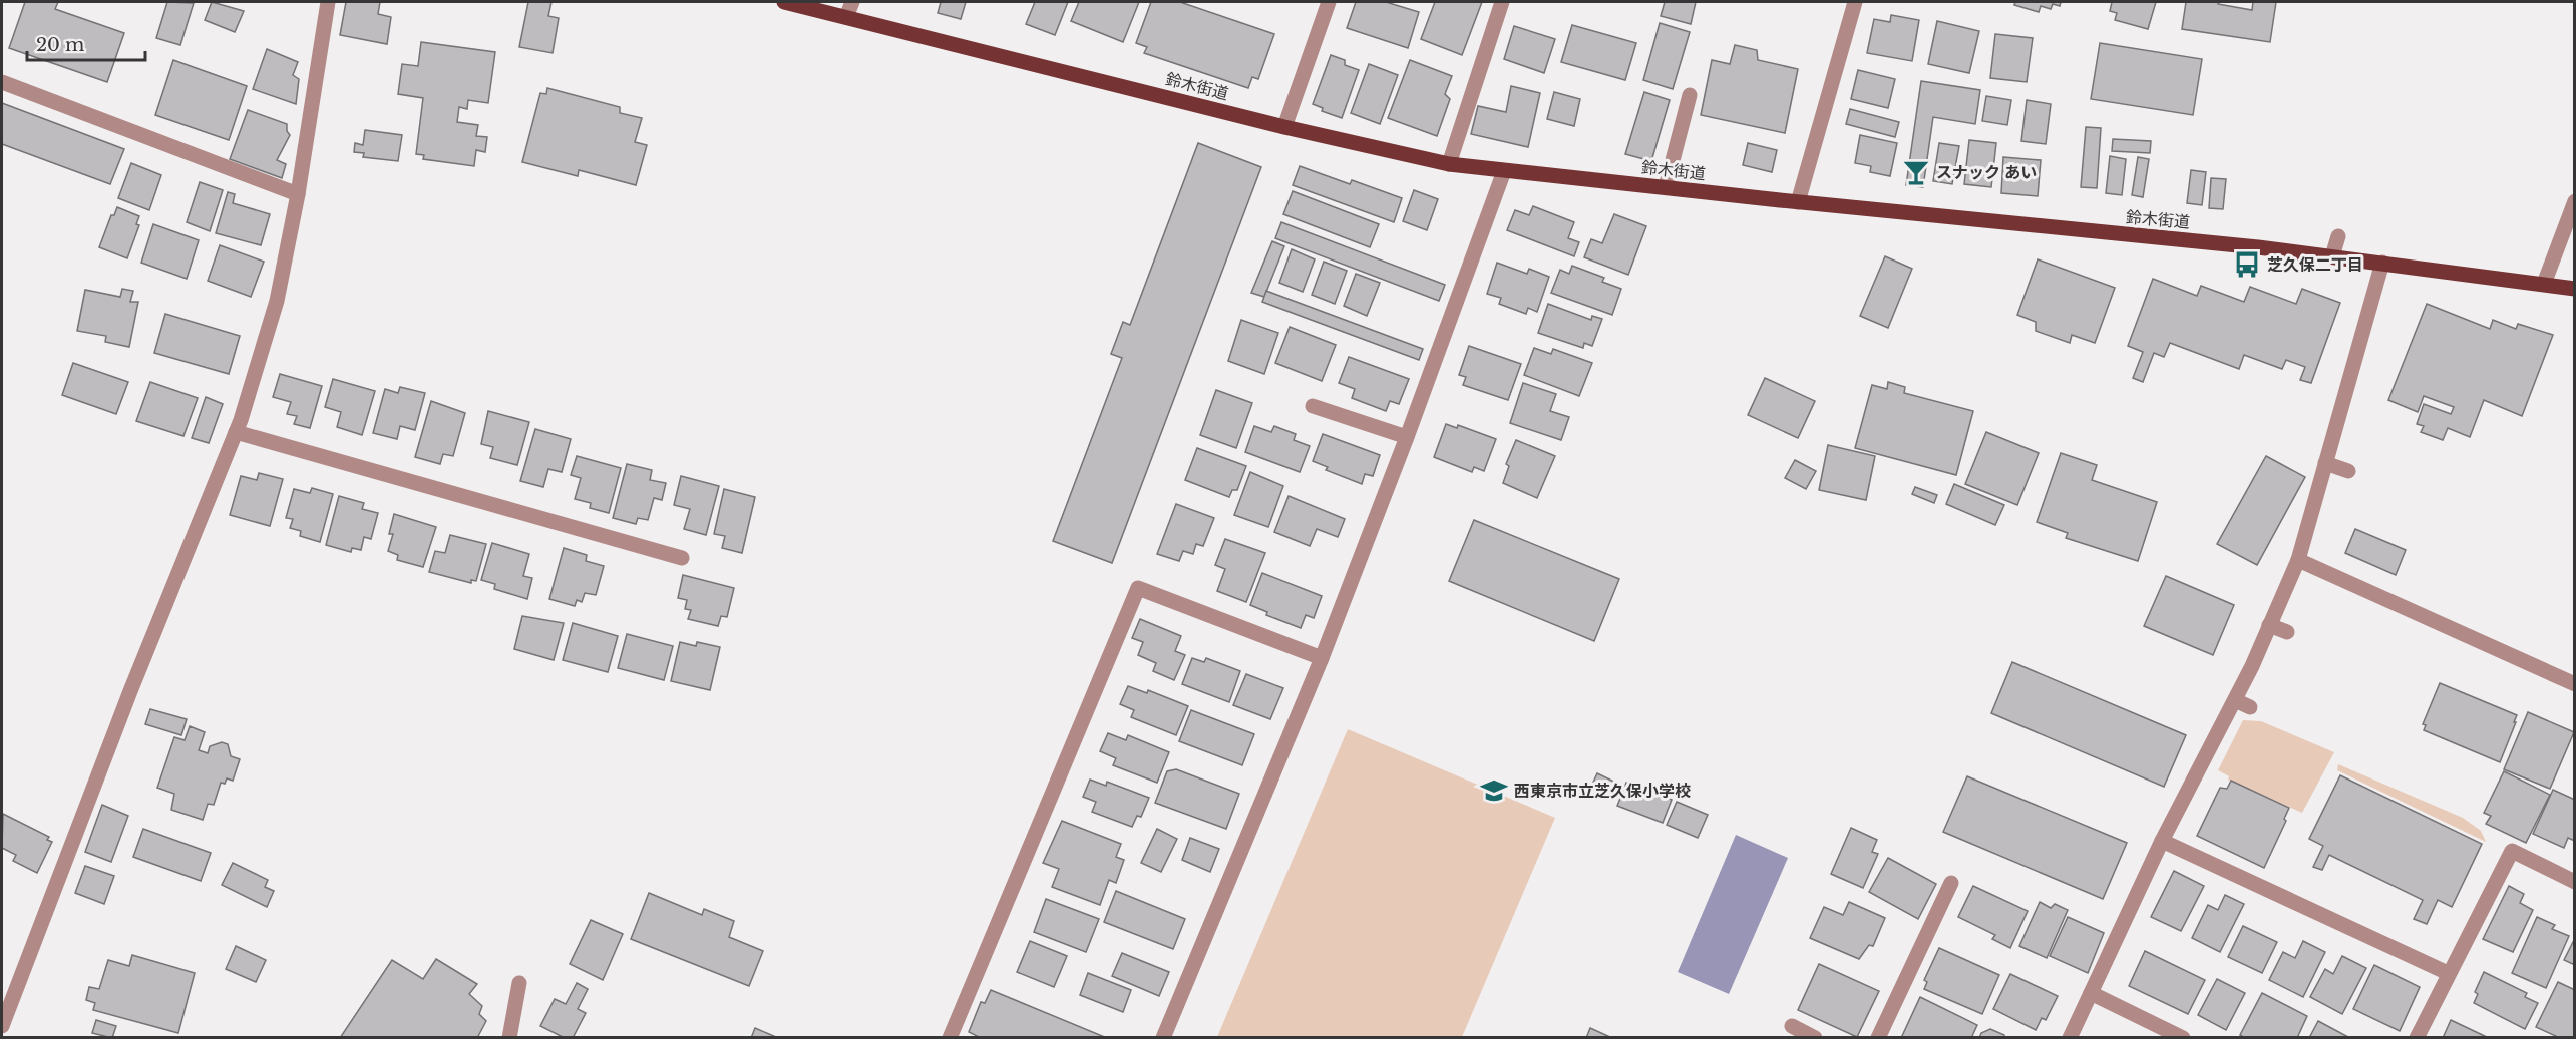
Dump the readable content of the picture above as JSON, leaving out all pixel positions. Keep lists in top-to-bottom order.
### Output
{
  "streets": {
    "main road": ["鈴木街道"]
  },
  "places": {
    "bar": ["スナック あい"],
    "bus stop": ["芝久保二丁目"],
    "school or university": ["西東京市立芝久保小学校"]
  },
  "scale_bar": "20 m"
}
